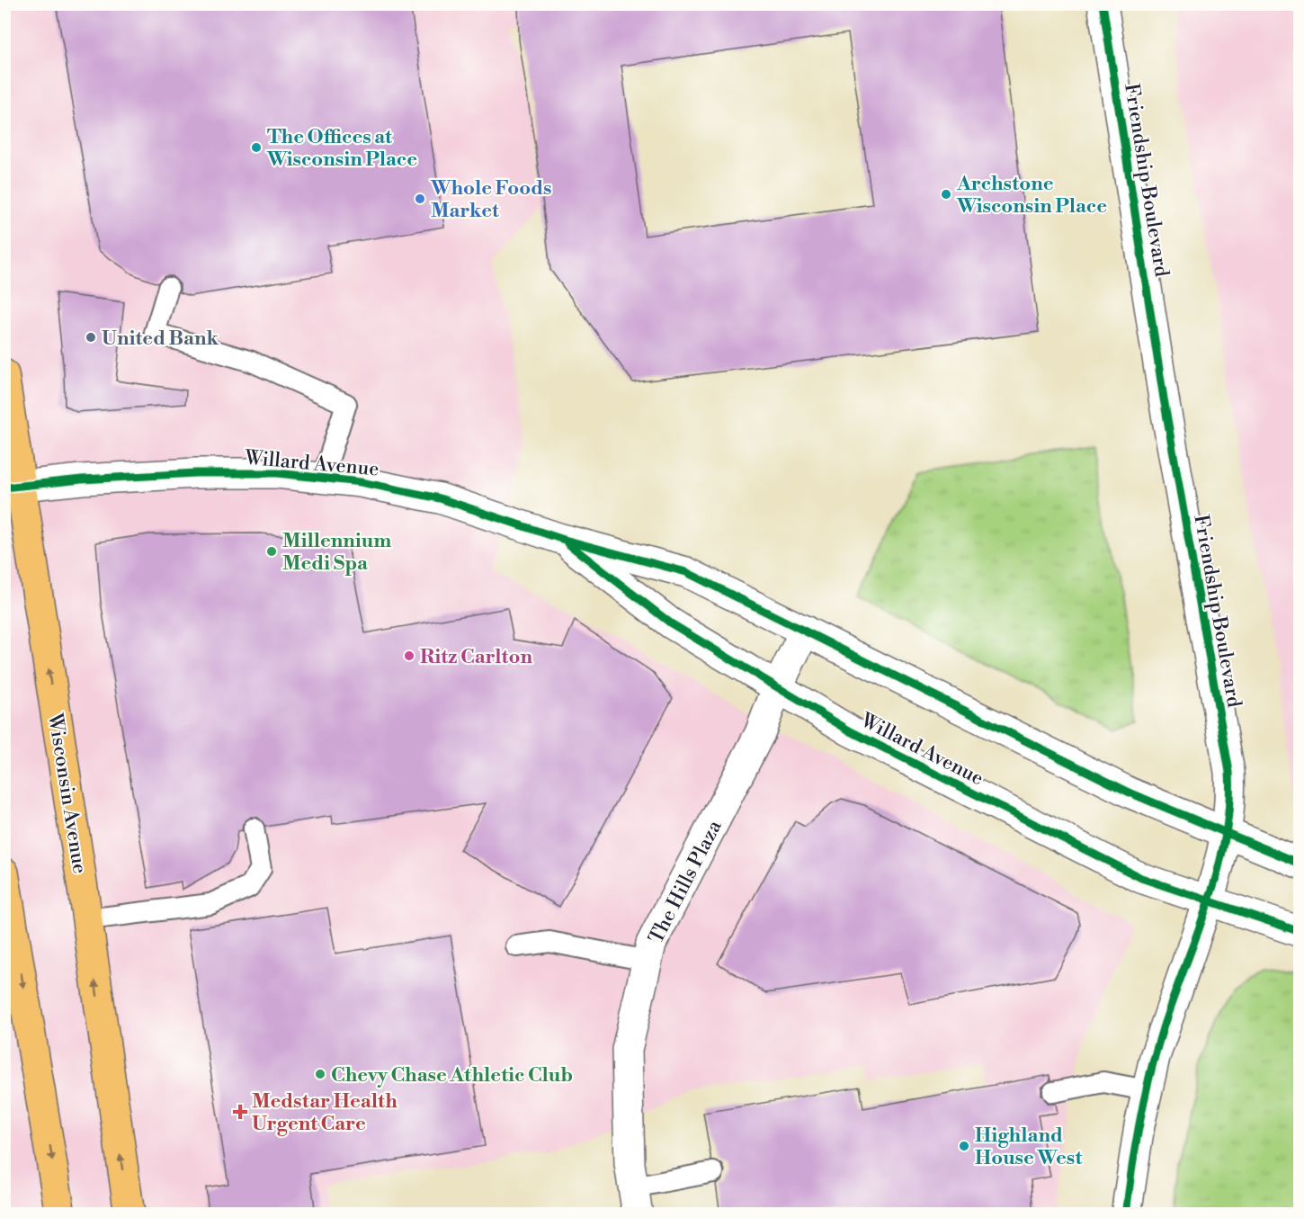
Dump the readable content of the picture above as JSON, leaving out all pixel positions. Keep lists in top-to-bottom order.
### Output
{
  "streets": {
    "main road": ["Wisconsin Avenue"],
    "street": ["Friendship Boulevard", "Willard Avenue", "The Hills Plaza"]
  },
  "crossings": [
    ["Friendship Boulevard", "Willard Avenue"],
    ["Willard Avenue", "Wisconsin Avenue"],
    ["Willard Avenue", "The Hills Plaza"]
  ],
  "places": {
    "other": [
      "The Offices at Wisconsin Place",
      "Archstone Wisconsin Place",
      "Whole Foods Market",
      "United Bank",
      "Millennium Medi Spa",
      "Ritz Carlton",
      "Chevy Chase Athletic Club",
      "Highland House West"
    ],
    "health": ["Medstar Health Urgent Care"]
  }
}
